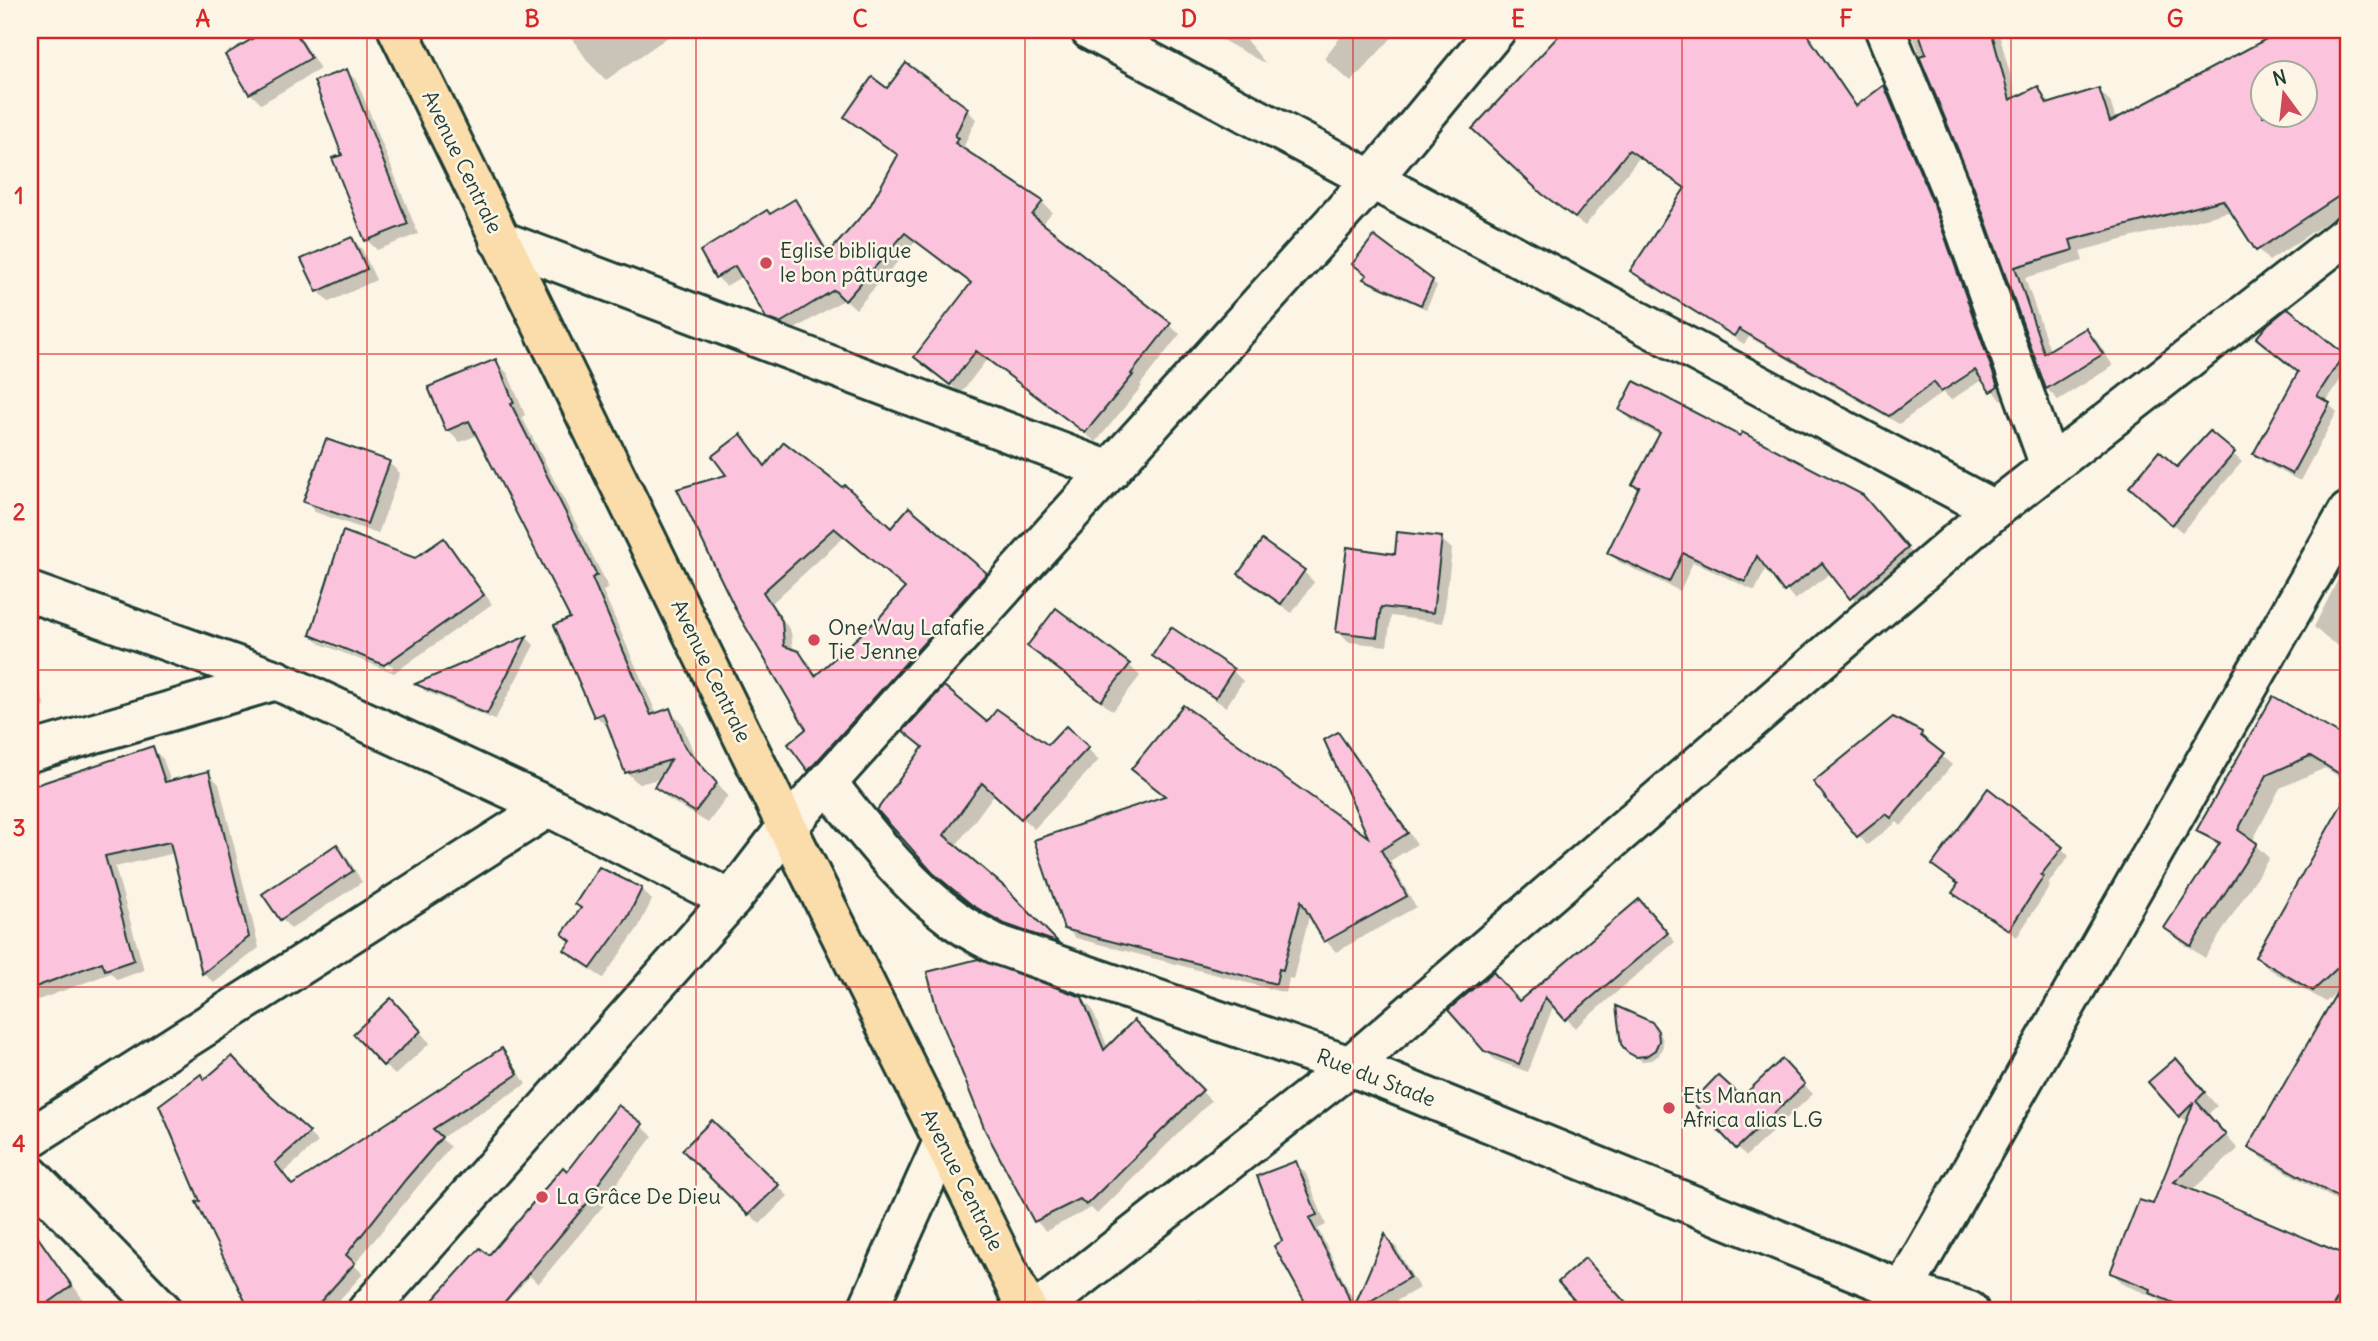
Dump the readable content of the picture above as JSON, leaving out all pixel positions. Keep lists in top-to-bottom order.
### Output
{
  "streets": {
    "main road": ["Avenue Centrale"],
    "street": ["Rue du Stade"]
  },
  "places": [
    "Eglise biblique le bon pâturage",
    "One Way Lafafie Tie Jenne",
    "Ets Manan Africa alias L.G",
    "La Grâce De Dieu"
  ],
  "north": "top",
  "grid": {
    "columns": [
      "A",
      "B",
      "C",
      "D",
      "E",
      "F",
      "G"
    ],
    "rows": [
      "1",
      "2",
      "3",
      "4"
    ]
  }
}
